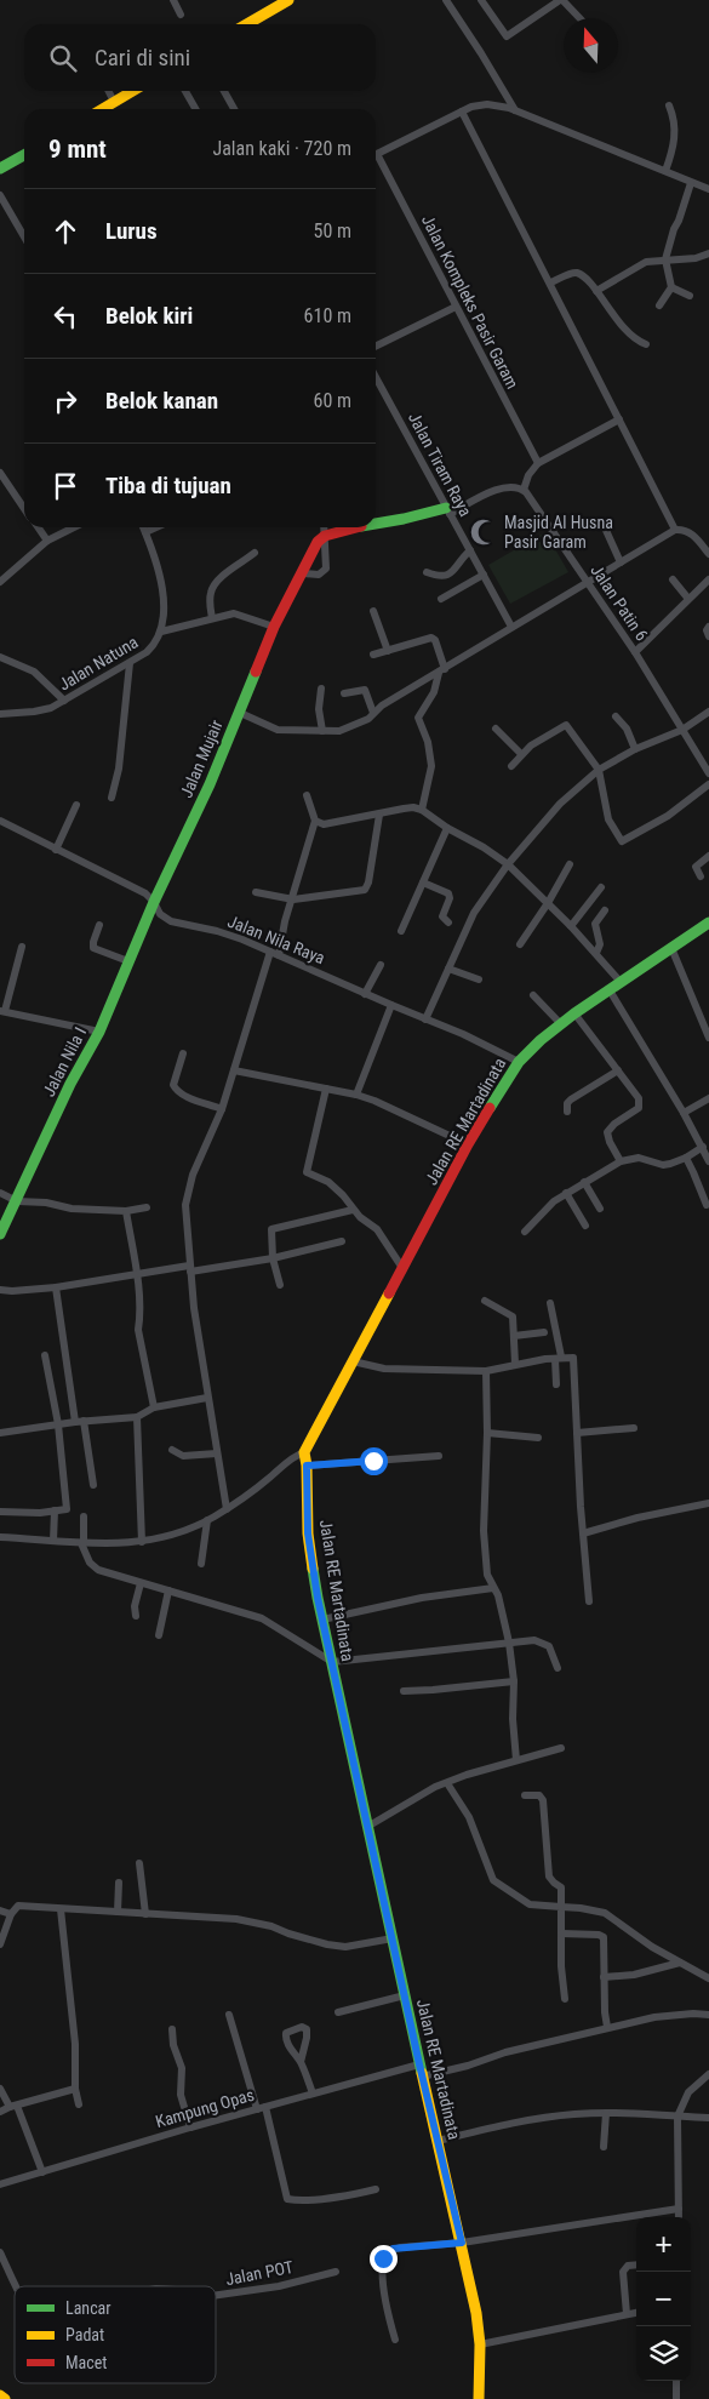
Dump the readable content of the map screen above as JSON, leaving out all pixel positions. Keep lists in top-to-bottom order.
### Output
{
  "streets": {
    "main road": ["Jalan Mujair", "Jalan Nila I", "Jalan RE Martadinata"],
    "street": [
      "Jalan Kompleks Pasir Garam",
      "Jalan Tiram Raya",
      "Jalan Patin 6",
      "Jalan Natuna",
      "Jalan Nila Raya",
      "Kampung Opas",
      "Jalan POT"
    ]
  },
  "crossings": [
    ["Jalan Mujair", "Jalan Nila Raya"],
    ["Jalan Mujair", "Jalan Nila I"],
    ["Jalan Nila Raya", "Jalan Nila I"],
    ["Jalan Nila Raya", "Jalan RE Martadinata"],
    ["Jalan RE Martadinata", "Kampung Opas"]
  ],
  "places": {
    "mosque": ["Masjid Al Husna Pasir Garam"]
  },
  "legend": ["Lancar", "Padat", "Macet"],
  "north": "top",
  "page": {
    "search": "Cari di sini",
    "heading": ["9 mnt", "Jalan kaki · 720 m"],
    "list": [
      ["Lurus", "50 m"],
      ["Belok kiri", "610 m"],
      ["Belok kanan", "60 m"],
      "Tiba di tujuan"
    ],
    "map_buttons": ["+", "−"]
  }
}
